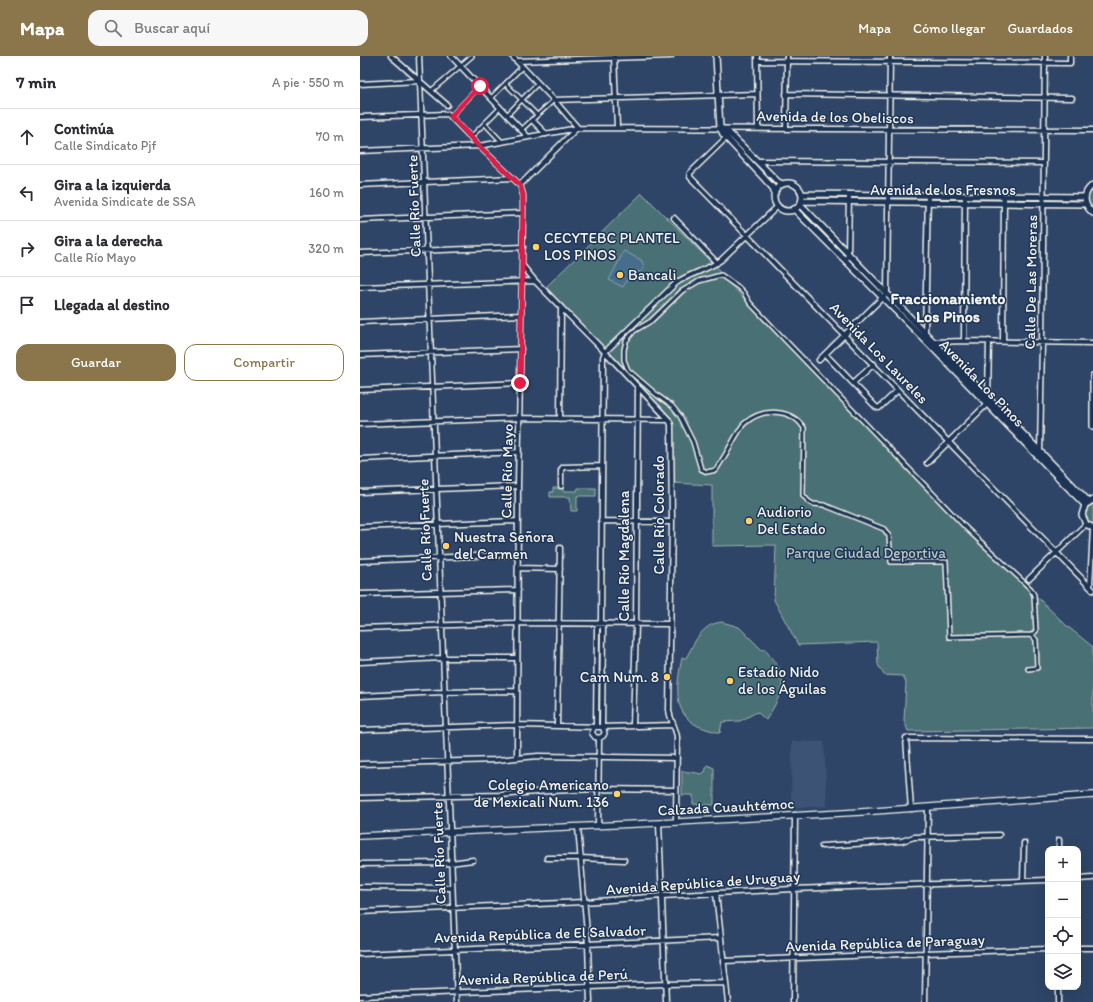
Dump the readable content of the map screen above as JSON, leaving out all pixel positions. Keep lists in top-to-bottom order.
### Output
{
  "streets": {
    "main road": ["Calzada Cuauhtémoc"],
    "street": [
      "Avenida de los Obeliscos",
      "Avenida de los Fresnos",
      "Calle Río Fuerte",
      "Calle De Las Moreras",
      "Avenida Los Laureles",
      "Avenida Los Pinos",
      "Calle Río Mayo",
      "Calle Río Colorado",
      "Calle Río Magdalena",
      "Avenida República de Uruguay",
      "Avenida República de El Salvador",
      "Avenida República de Paraguay",
      "Avenida República de Perú"
    ]
  },
  "crossings": [
    ["Avenida de los Obeliscos", "Calle Río Fuerte"],
    ["Avenida de los Obeliscos", "Calle De Las Moreras"],
    ["Avenida de los Fresnos", "Calle De Las Moreras"],
    ["Avenida de los Fresnos", "Avenida Los Pinos"],
    ["Calle Río Fuerte", "Calzada Cuauhtémoc"],
    ["Calle Río Fuerte", "Avenida República de Uruguay"],
    ["Calle Río Fuerte", "Avenida República de El Salvador"],
    ["Calle Río Fuerte", "Avenida República de Perú"],
    ["Calle De Las Moreras", "Avenida Los Pinos"],
    ["Calle Río Colorado", "Calzada Cuauhtémoc"]
  ],
  "districts": ["Fraccionamiento Los Pinos"],
  "parks": ["Parque Ciudad Deportiva"],
  "places": [
    "CECYTEBC PLANTEL LOS PINOS",
    "Bancali",
    "Audiorio Del Estado",
    "Nuestra Señora del Carmen",
    "Cam Num. 8",
    "Estadio Nido de los Águilas",
    "Colegio Americano de Mexicali Num. 136"
  ],
  "page": {
    "header": "Mapa",
    "search": "Buscar aquí",
    "nav": ["Mapa", "Cómo llegar", "Guardados"],
    "heading": ["7 min", "A pie · 550 m"],
    "list": [
      ["Continúa", "Calle Sindicato Pjf", "70 m"],
      ["Gira a la izquierda", "Avenida Sindicate de SSA", "160 m"],
      ["Gira a la derecha", "Calle Río Mayo", "320 m"],
      "Llegada al destino"
    ],
    "buttons": ["Guardar", "Compartir"],
    "map_buttons": ["+", "−"]
  }
}
